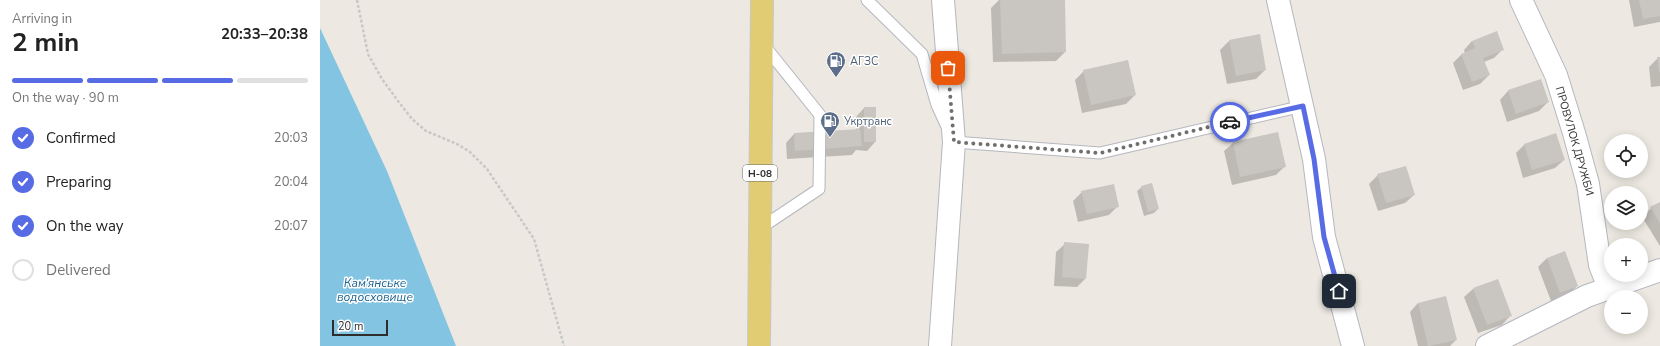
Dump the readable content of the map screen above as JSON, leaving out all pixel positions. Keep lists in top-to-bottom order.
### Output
{
  "streets": {
    "main road": ["Н-08"],
    "street": ["ПРОВУЛОК ДРУЖБИ"]
  },
  "water": ["Кам'янське водосховище"],
  "places": {
    "fuel station": ["АГЗС", "Укртранс"]
  },
  "scale_bar": "20 m",
  "page": {
    "heading": ["2 min", "Arriving in", "20:33–20:38"],
    "bar": "On the way · 90 m",
    "list": [
      ["Confirmed", "20:03"],
      ["Preparing", "20:04"],
      ["On the way", "20:07"],
      "Delivered"
    ],
    "map_buttons": ["+", "−"],
    "scale": "20 m"
  }
}
